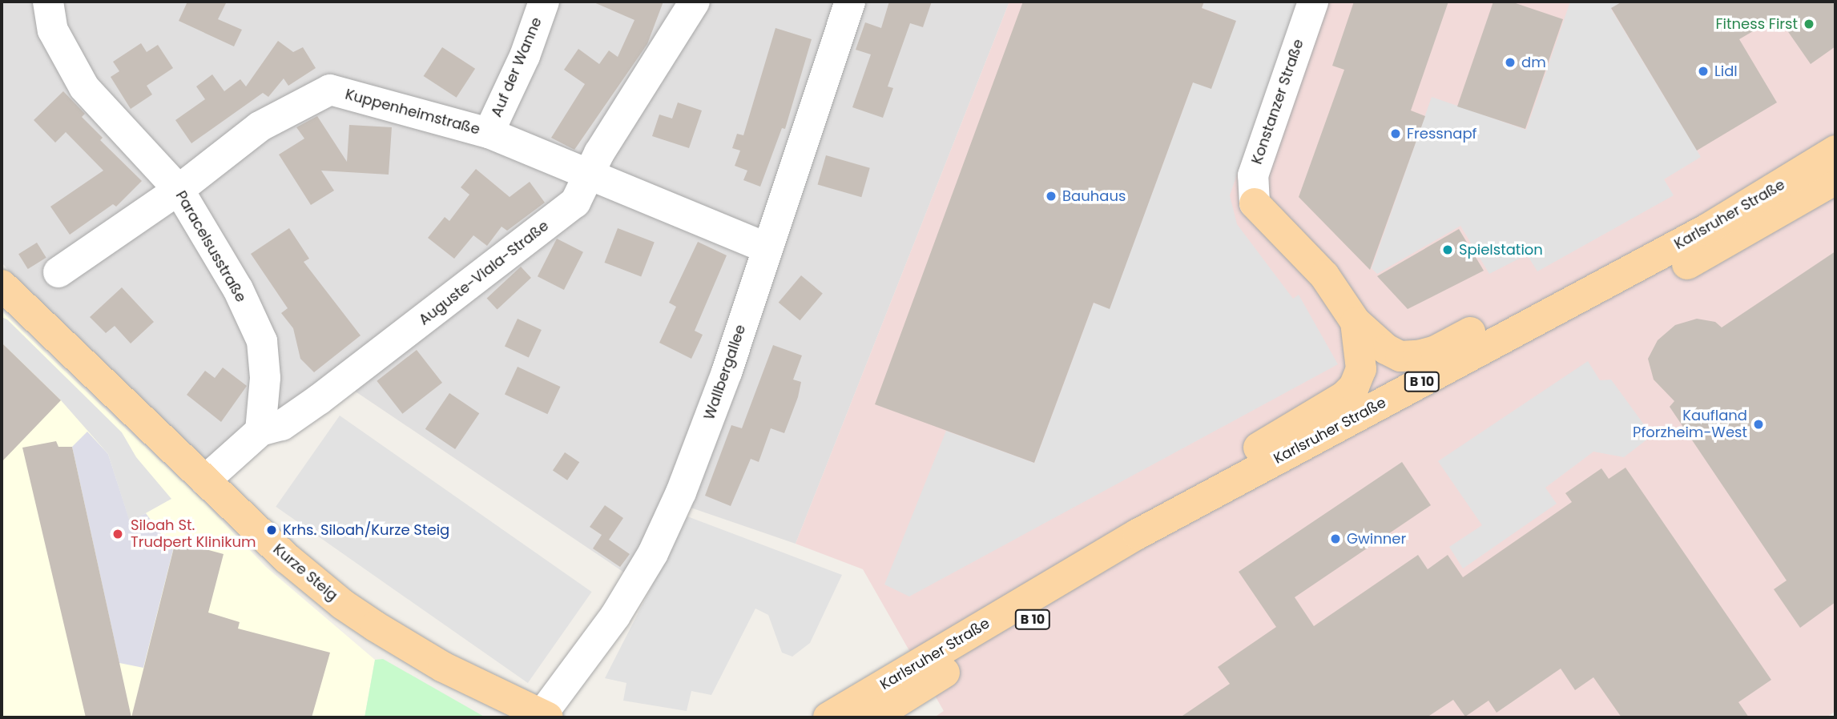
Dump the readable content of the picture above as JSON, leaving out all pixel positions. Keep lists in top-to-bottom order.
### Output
{
  "streets": {
    "main road": ["Karlsruher Straße", "B 10", "Kurze Steig"],
    "street": [
      "Auf der Wanne",
      "Konstanzer Straße",
      "Kuppenheimstraße",
      "Paracelsusstraße",
      "Auguste-Viala-Straße",
      "Wallbergallee"
    ]
  },
  "crossings": [
    ["Auf der Wanne", "Kuppenheimstraße"],
    ["Kuppenheimstraße", "Paracelsusstraße"],
    ["Kuppenheimstraße", "Auguste-Viala-Straße"],
    ["Kuppenheimstraße", "Wallbergallee"],
    ["Paracelsusstraße", "Auguste-Viala-Straße"],
    ["Auguste-Viala-Straße", "Kurze Steig"],
    ["Wallbergallee", "Kurze Steig"]
  ],
  "places": [
    "Fitness First",
    "dm",
    "Lidl",
    "Fressnapf",
    "Bauhaus",
    "Spielstation",
    "Kaufland Pforzheim-West",
    "Krhs. Siloah/Kurze Steig",
    "Siloah St. Trudpert Klinikum",
    "Gwinner"
  ]
}
